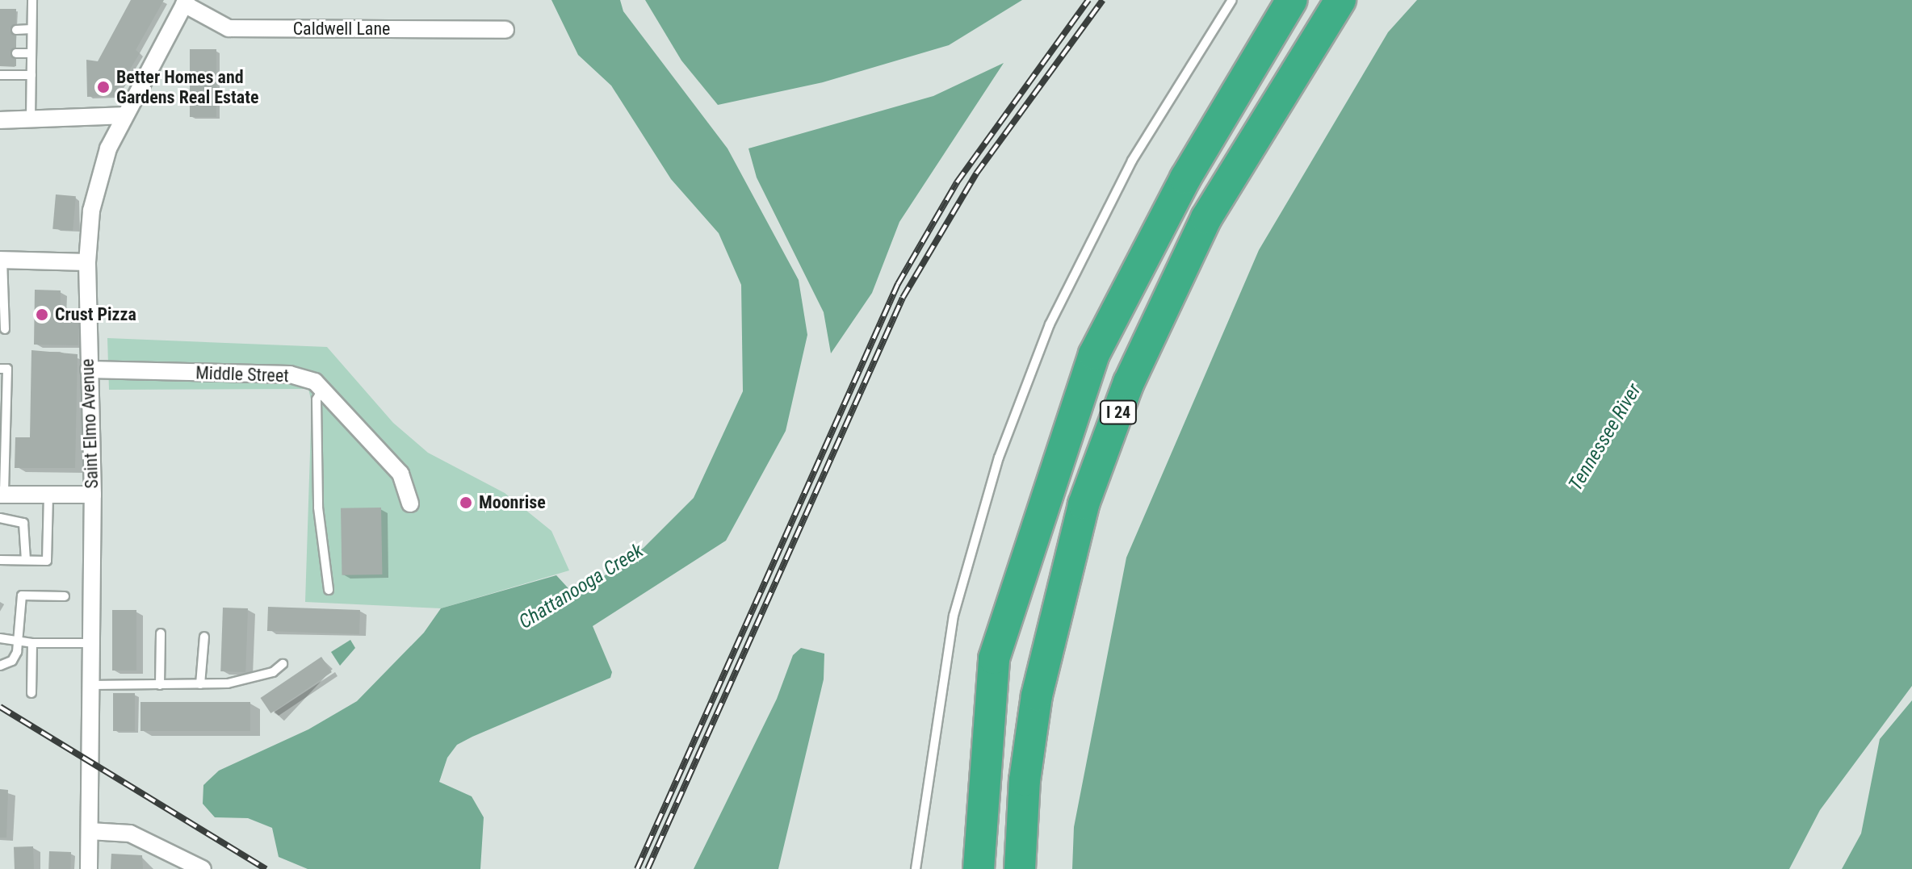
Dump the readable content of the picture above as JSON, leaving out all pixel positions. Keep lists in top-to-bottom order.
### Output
{
  "streets": {
    "highway": ["I 24"],
    "street": ["Caldwell Lane", "Middle Street", "Saint Elmo Avenue"]
  },
  "crossings": [
    ["Caldwell Lane", "Saint Elmo Avenue"],
    ["Middle Street", "Saint Elmo Avenue"]
  ],
  "water": ["Tennessee River", "Chattanooga Creek"],
  "places": ["Better Homes and Gardens Real Estate", "Crust Pizza", "Moonrise"]
}
